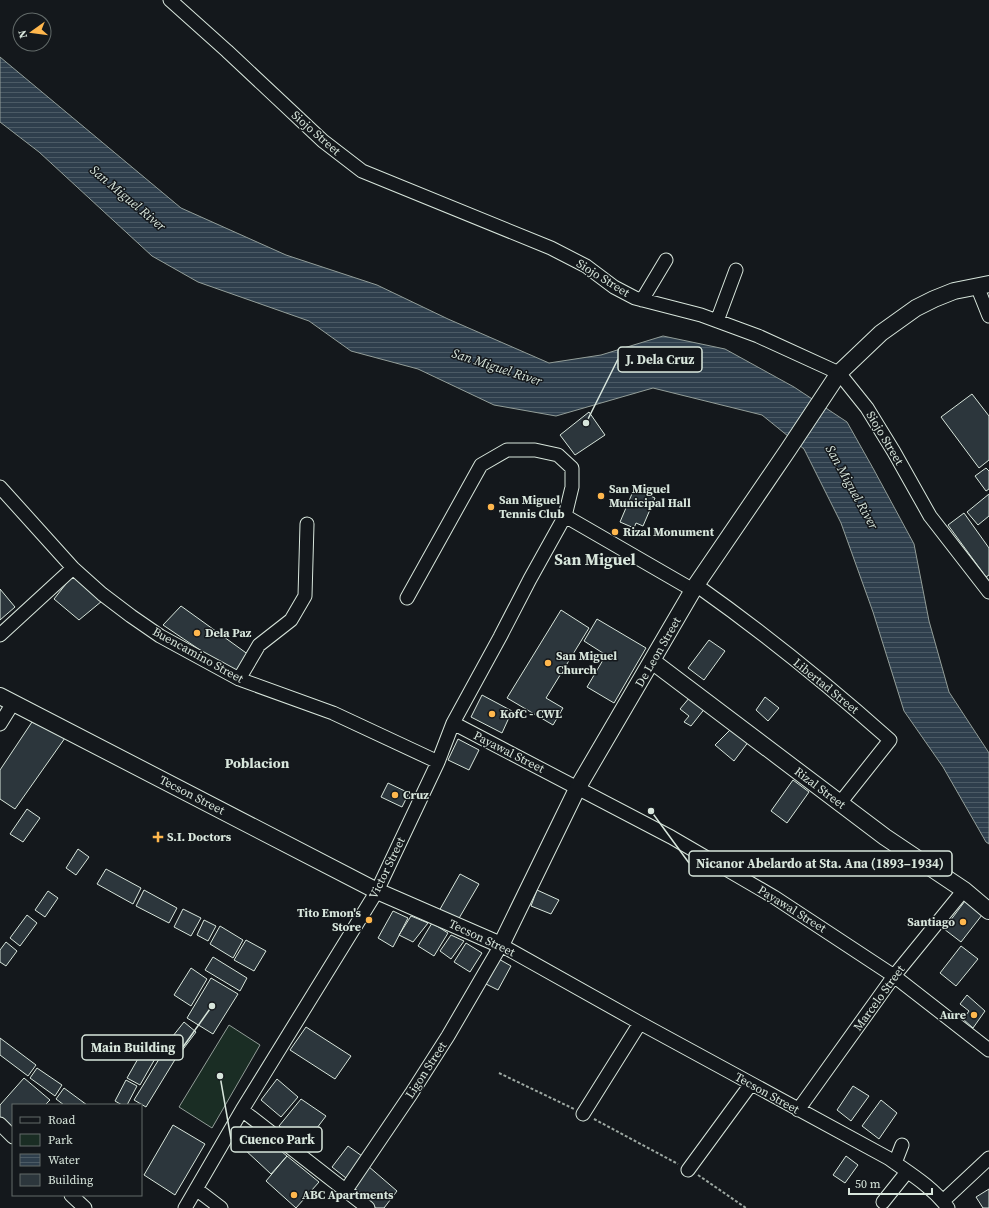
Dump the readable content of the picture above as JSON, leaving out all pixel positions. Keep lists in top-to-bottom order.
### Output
{
  "streets": {
    "main road": ["De Leon Street", "Rizal Street", "Tecson Street"],
    "street": [
      "Siojo Street",
      "Buencamino Street",
      "Libertad Street",
      "Payawal Street",
      "Victor Street",
      "Marcelo Street",
      "Ligon Street"
    ]
  },
  "crossings": [
    ["Siojo Street", "De Leon Street"],
    ["De Leon Street", "Libertad Street"],
    ["De Leon Street", "Payawal Street"],
    ["De Leon Street", "Rizal Street"],
    ["De Leon Street", "Tecson Street"],
    ["De Leon Street", "Ligon Street"],
    ["Buencamino Street", "Victor Street"],
    ["Libertad Street", "Rizal Street"],
    ["Libertad Street", "Victor Street"],
    ["Payawal Street", "Victor Street"],
    ["Payawal Street", "Marcelo Street"],
    ["Rizal Street", "Marcelo Street"],
    ["Tecson Street", "Victor Street"],
    ["Tecson Street", "Marcelo Street"],
    ["Tecson Street", "Ligon Street"]
  ],
  "districts": ["San Miguel", "Poblacion"],
  "water": ["San Miguel River"],
  "places": {
    "other": [
      "J. Dela Cruz",
      "San Miguel Municipal Hall",
      "San Miguel Tennis Club",
      "Rizal Monument",
      "Dela Paz",
      "San Miguel Church",
      "KofC - CWL",
      "Cruz",
      "Nicanor Abelardo at Sta. Ana (1893–1934)",
      "Tito Emon's Store",
      "Santiago",
      "Main Building",
      "Aure",
      "Cuenco Park",
      "ABC Apartments"
    ],
    "health": ["S.I. Doctors"]
  },
  "legend": [
    "Road",
    "Park",
    "Water",
    "Building"
  ],
  "scale_bar": "50 m",
  "north": "left"
}
